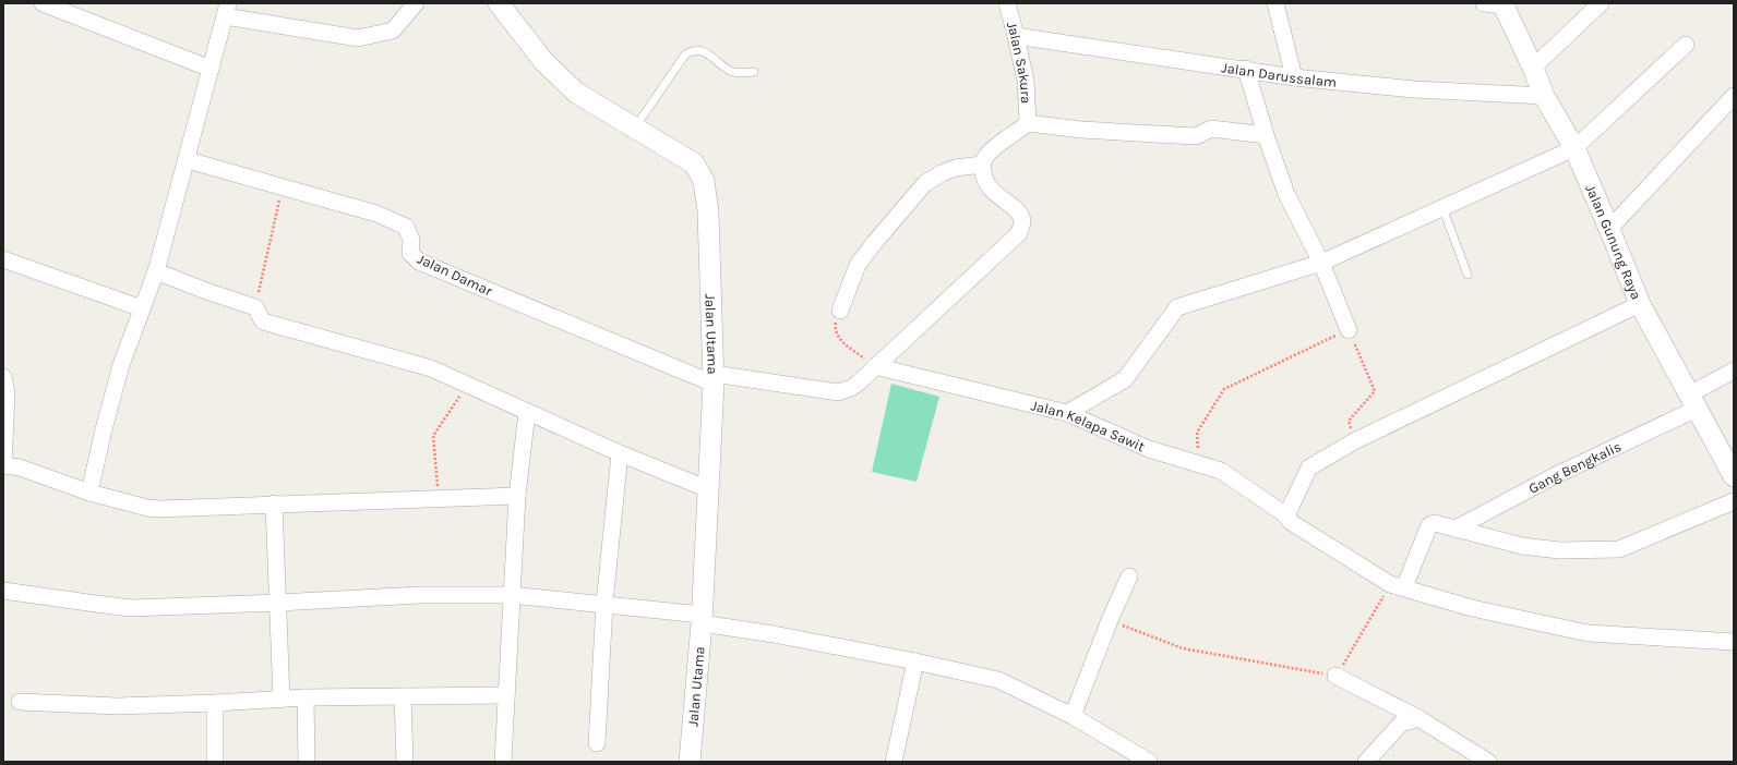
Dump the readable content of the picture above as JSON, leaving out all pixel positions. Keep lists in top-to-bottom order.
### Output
{
  "streets": {
    "street": [
      "Jalan Sakura",
      "Jalan Darussalam",
      "Jalan Gunung Raya",
      "Jalan Damar",
      "Jalan Utama",
      "Jalan Kelapa Sawit",
      "Gang Bengkalis"
    ]
  },
  "crossings": [
    ["Jalan Sakura", "Jalan Darussalam"],
    ["Jalan Darussalam", "Jalan Gunung Raya"],
    ["Jalan Gunung Raya", "Gang Bengkalis"],
    ["Jalan Damar", "Jalan Utama"]
  ]
}
